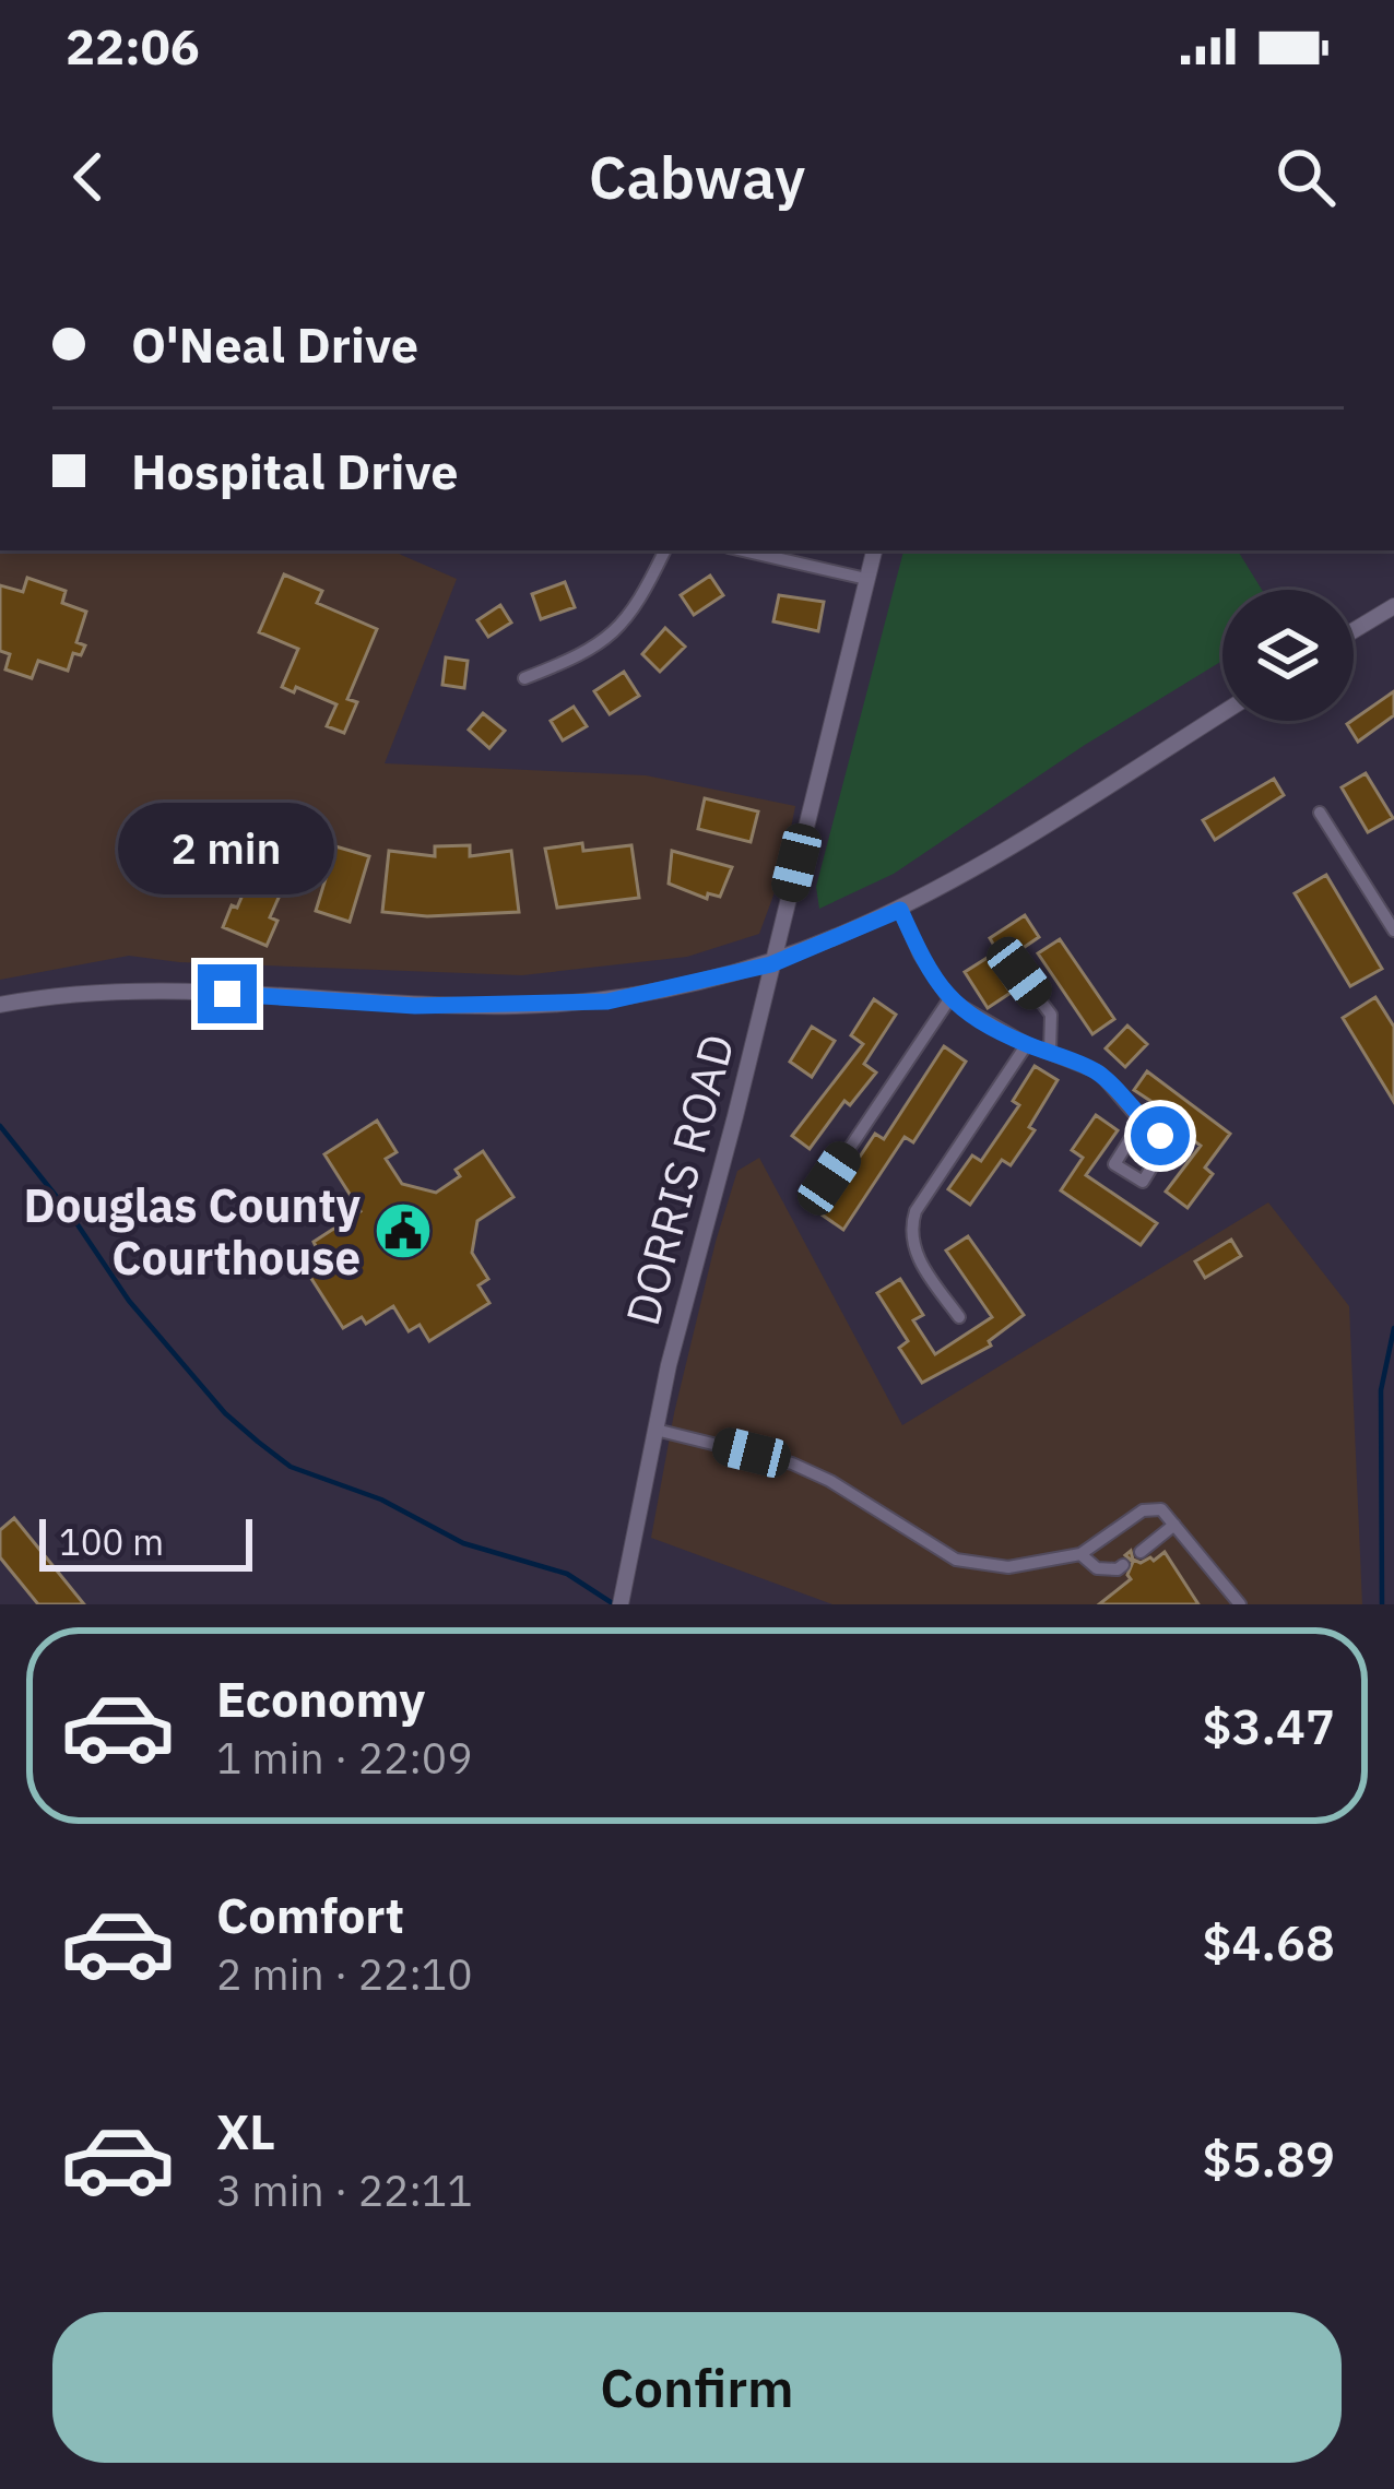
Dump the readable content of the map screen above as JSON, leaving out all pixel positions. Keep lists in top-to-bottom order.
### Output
{
  "streets": {
    "street": ["DORRIS ROAD"]
  },
  "places": {
    "public building": ["Douglas County Courthouse"]
  },
  "scale_bar": "100 m",
  "page": {
    "status": "22:06",
    "header": "Cabway",
    "banner": ["O'Neal Drive", "Hospital Drive"],
    "bubble": "2 min",
    "scale": "100 m",
    "list": [
      {
        "name": "Economy",
        "note": "1 min · 22:09",
        "value": "$3.47"
      },
      {
        "name": "Comfort",
        "note": "2 min · 22:10",
        "value": "$4.68"
      },
      {
        "name": "XL",
        "note": "3 min · 22:11",
        "value": "$5.89"
      }
    ],
    "buttons": "Confirm"
  }
}
